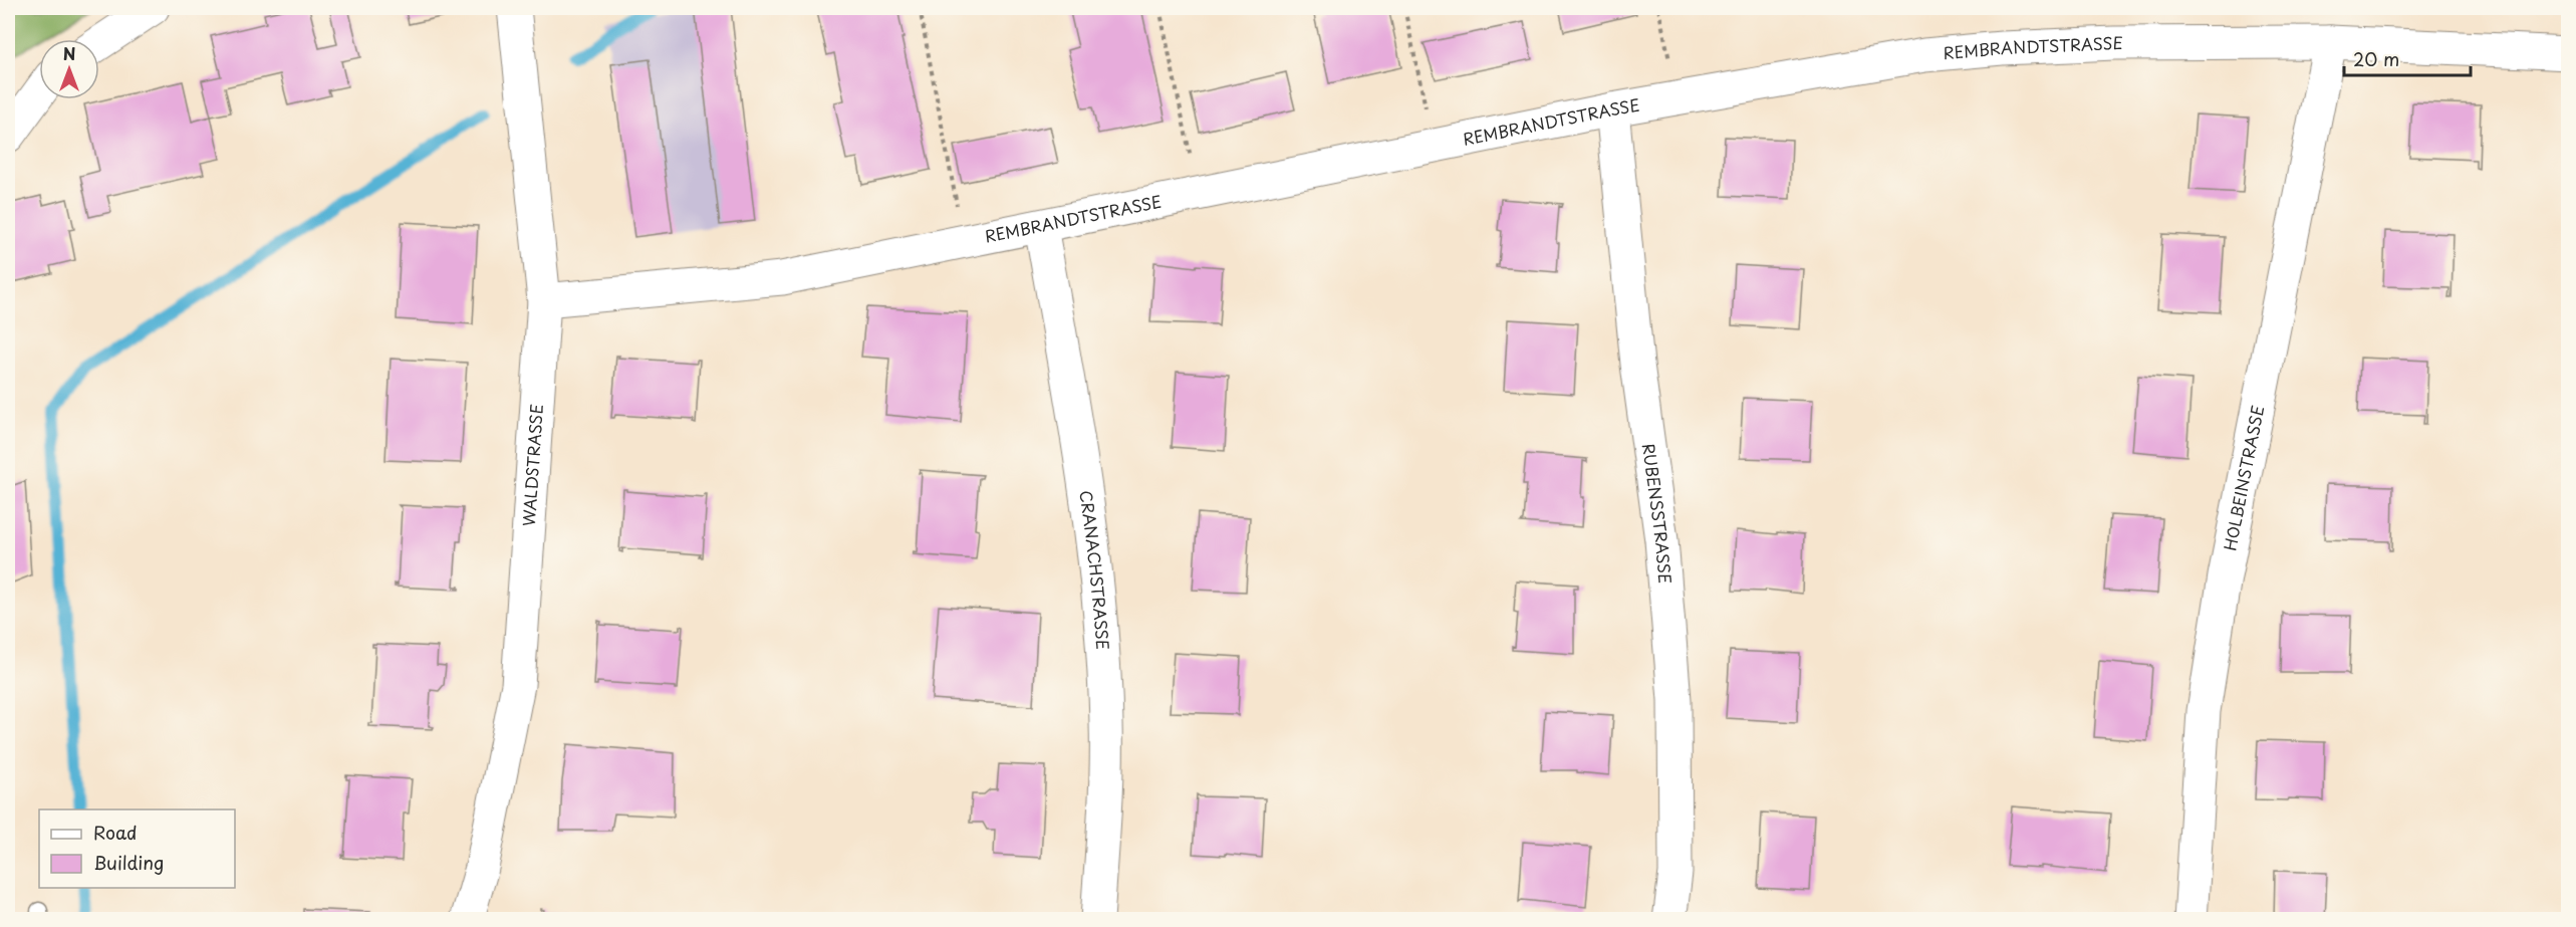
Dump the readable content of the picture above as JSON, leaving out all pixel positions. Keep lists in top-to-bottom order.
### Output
{
  "streets": {
    "street": [
      "REMBRANDTSTRASSE",
      "WALDSTRASSE",
      "HOLBEINSTRASSE",
      "RUBENSSTRASSE",
      "CRANACHSTRASSE"
    ]
  },
  "crossings": [
    ["REMBRANDTSTRASSE", "WALDSTRASSE"],
    ["REMBRANDTSTRASSE", "HOLBEINSTRASSE"],
    ["REMBRANDTSTRASSE", "RUBENSSTRASSE"],
    ["REMBRANDTSTRASSE", "CRANACHSTRASSE"]
  ],
  "legend": ["Road", "Building"],
  "scale_bar": "20 m",
  "north": "top"
}
